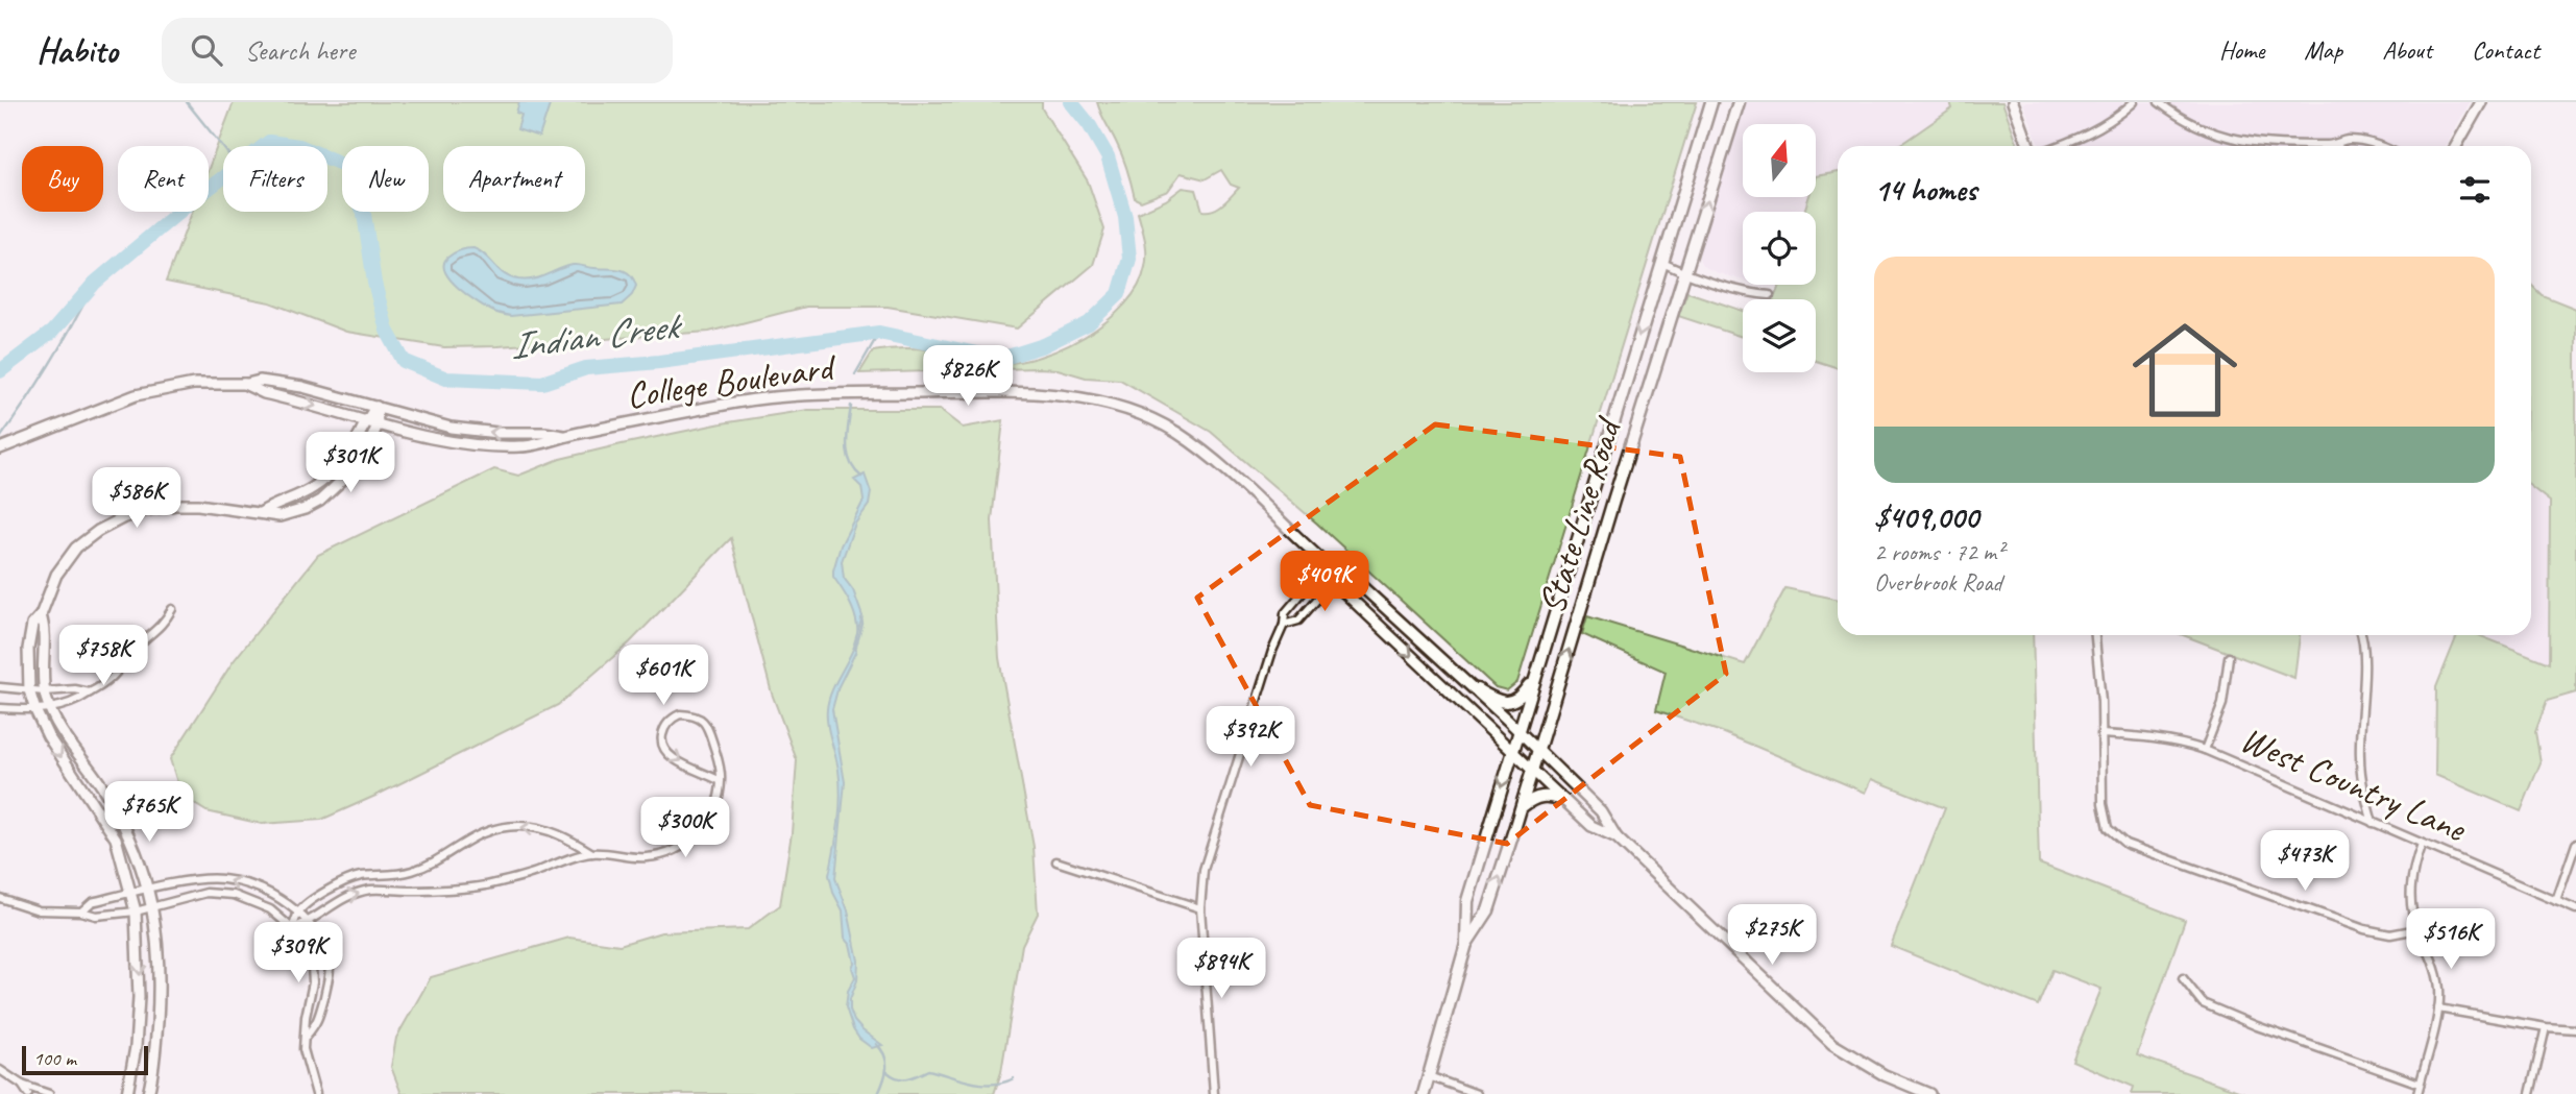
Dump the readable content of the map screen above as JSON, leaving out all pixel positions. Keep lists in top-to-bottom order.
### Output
{
  "streets": {
    "main road": ["College Boulevard", "State Line Road"],
    "street": ["West Country Lane"]
  },
  "crossings": [
    ["College Boulevard", "State Line Road"]
  ],
  "water": ["Indian Creek"],
  "scale_bar": "100 m",
  "north": "top",
  "page": {
    "header": "Habito",
    "search": "Search here",
    "nav": [
      "Home",
      "Map",
      "About",
      "Contact"
    ],
    "chip": [
      "Buy",
      "Rent",
      "Filters",
      "New",
      "Apartment"
    ],
    "heading": "14 homes",
    "list": [
      {
        "name": "$409,000",
        "note": "2 rooms · 72 m² · Overbrook Road"
      }
    ],
    "price": [
      "$826K",
      "$301K",
      "$586K",
      "$409K",
      "$758K",
      "$601K",
      "$392K",
      "$765K",
      "$300K",
      "$473K",
      "$275K",
      "$516K",
      "$309K",
      "$894K"
    ],
    "scale": "100 m"
  }
}
